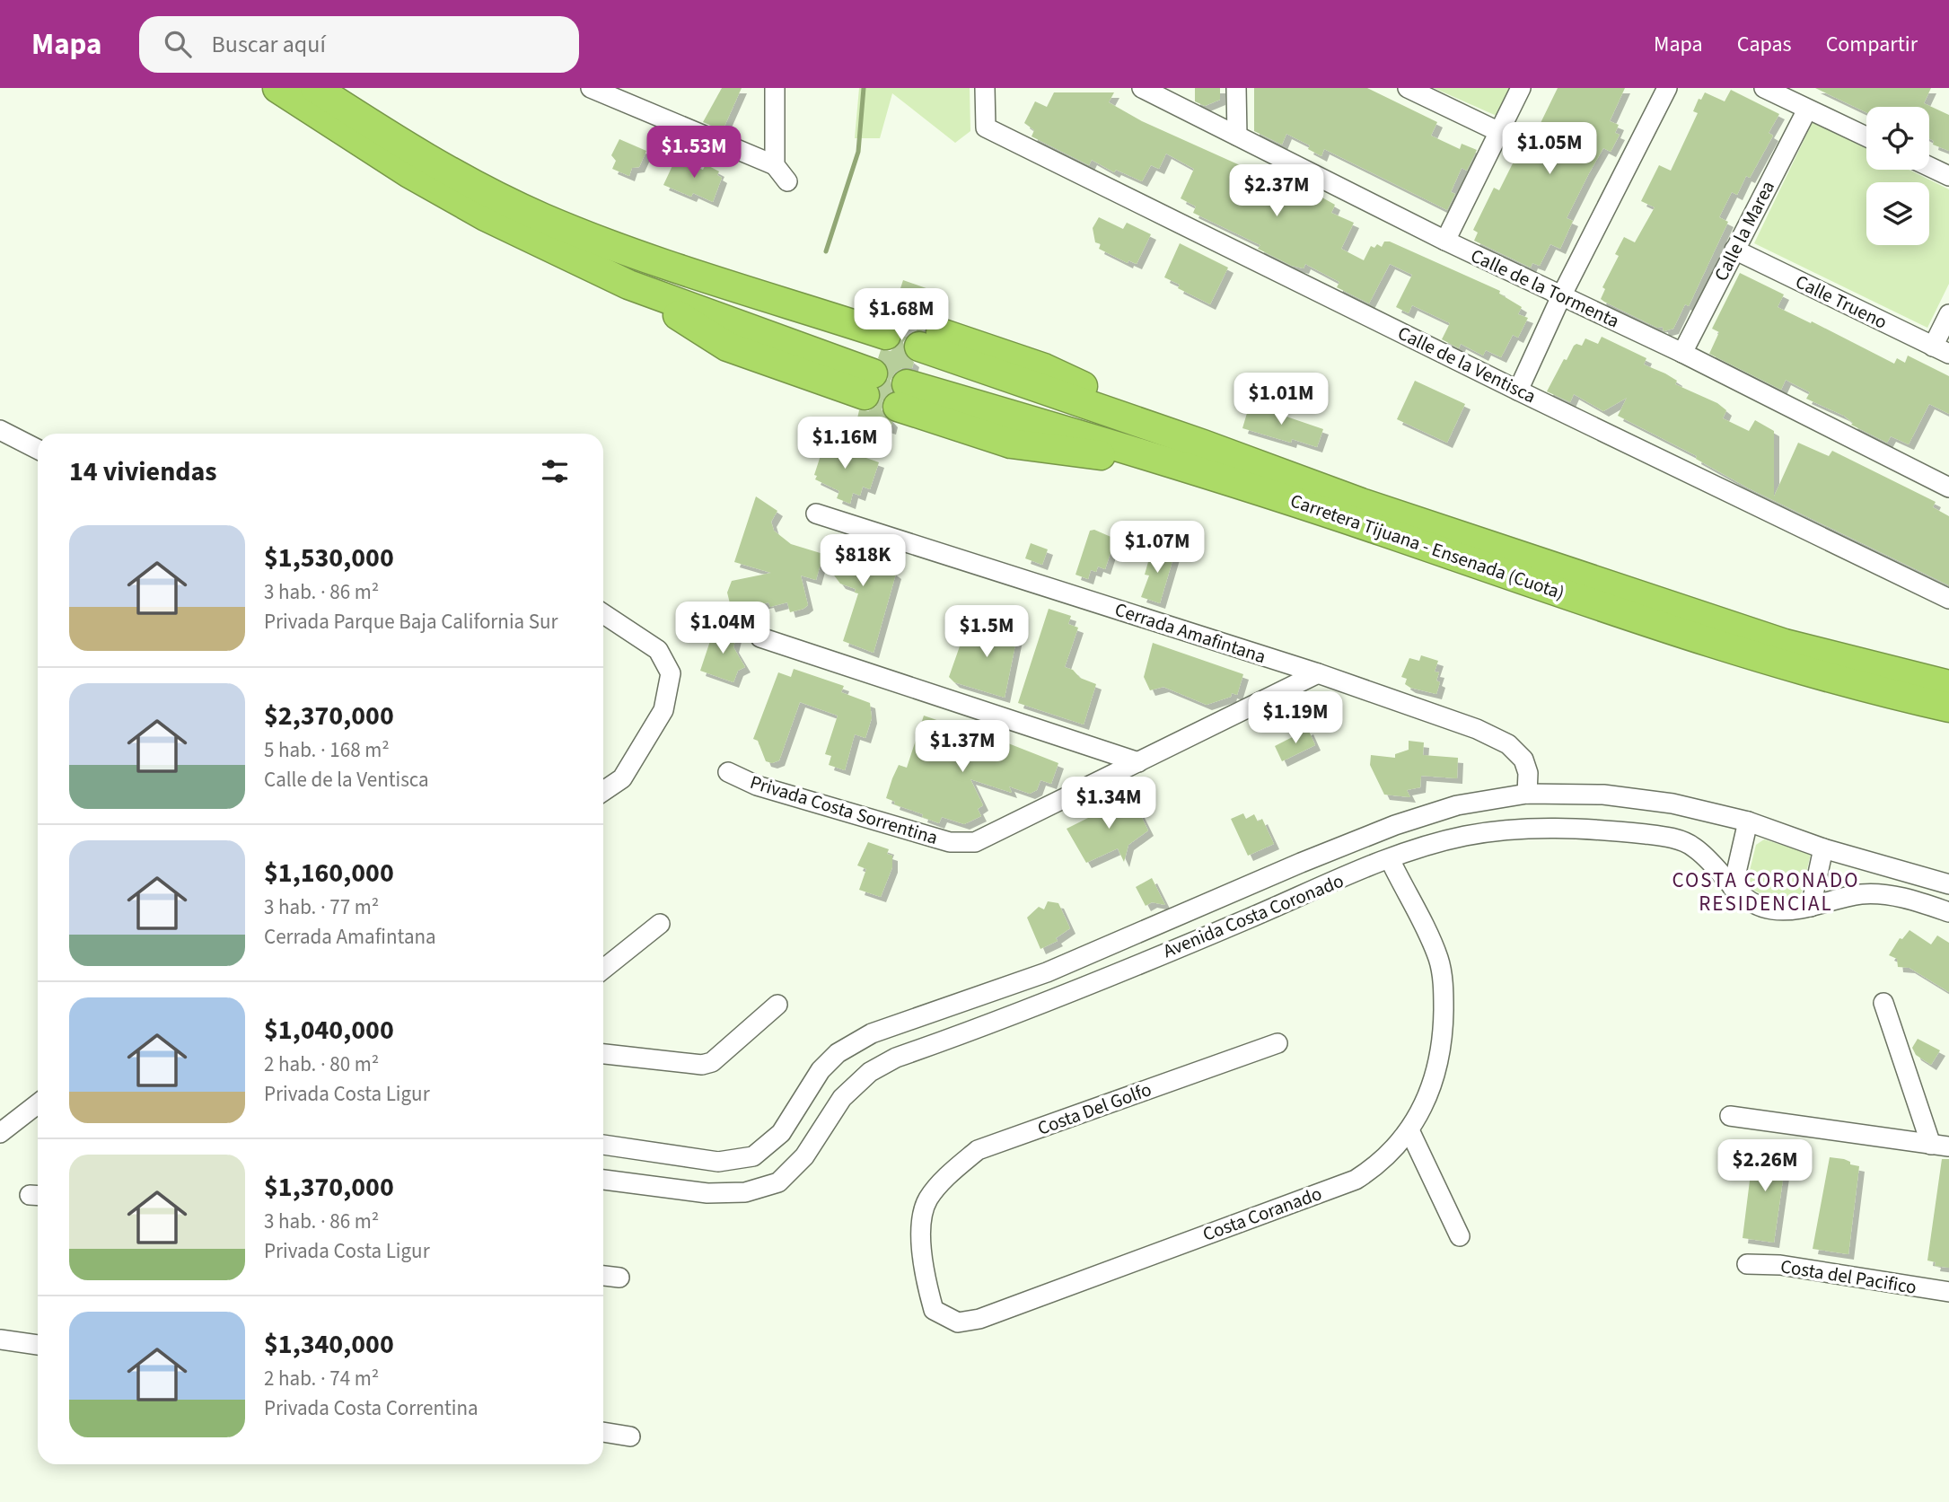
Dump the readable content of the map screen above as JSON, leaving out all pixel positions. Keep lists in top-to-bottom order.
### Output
{
  "streets": {
    "highway": ["Carretera Tijuana - Ensenada (Cuota)"],
    "street": [
      "Calle la Marea",
      "Calle de la Tormenta",
      "Calle Trueno",
      "Calle de la Ventisca",
      "Cerrada Amafintana",
      "Privada Costa Sorrentina",
      "Avenida Costa Coronado",
      "Costa Del Golfo",
      "Costa Coranado",
      "Costa del Pacifico"
    ]
  },
  "crossings": [
    ["Calle la Marea", "Calle de la Tormenta"],
    ["Calle la Marea", "Calle Trueno"],
    ["Cerrada Amafintana", "Avenida Costa Coronado"],
    ["Avenida Costa Coronado", "Costa Coranado"],
    ["Costa Del Golfo", "Costa Coranado"]
  ],
  "districts": ["COSTA CORONADO RESIDENCIAL"],
  "page": {
    "header": "Mapa",
    "search": "Buscar aquí",
    "nav": ["Mapa", "Capas", "Compartir"],
    "price": [
      "$1.05M",
      "$1.53M",
      "$2.37M",
      "$1.68M",
      "$1.01M",
      "$1.16M",
      "$1.07M",
      "$818K",
      "$1.04M",
      "$1.5M",
      "$1.19M",
      "$1.37M",
      "$1.34M",
      "$2.26M"
    ],
    "heading": "14 viviendas",
    "list": [
      {
        "name": "$1,530,000",
        "note": "3 hab. · 86 m² · Privada Parque Baja California Sur"
      },
      {
        "name": "$2,370,000",
        "note": "5 hab. · 168 m² · Calle de la Ventisca"
      },
      {
        "name": "$1,160,000",
        "note": "3 hab. · 77 m² · Cerrada Amafintana"
      },
      {
        "name": "$1,040,000",
        "note": "2 hab. · 80 m² · Privada Costa Ligur"
      },
      {
        "name": "$1,370,000",
        "note": "3 hab. · 86 m² · Privada Costa Ligur"
      },
      {
        "name": "$1,340,000",
        "note": "2 hab. · 74 m² · Privada Costa Correntina"
      }
    ]
  }
}
